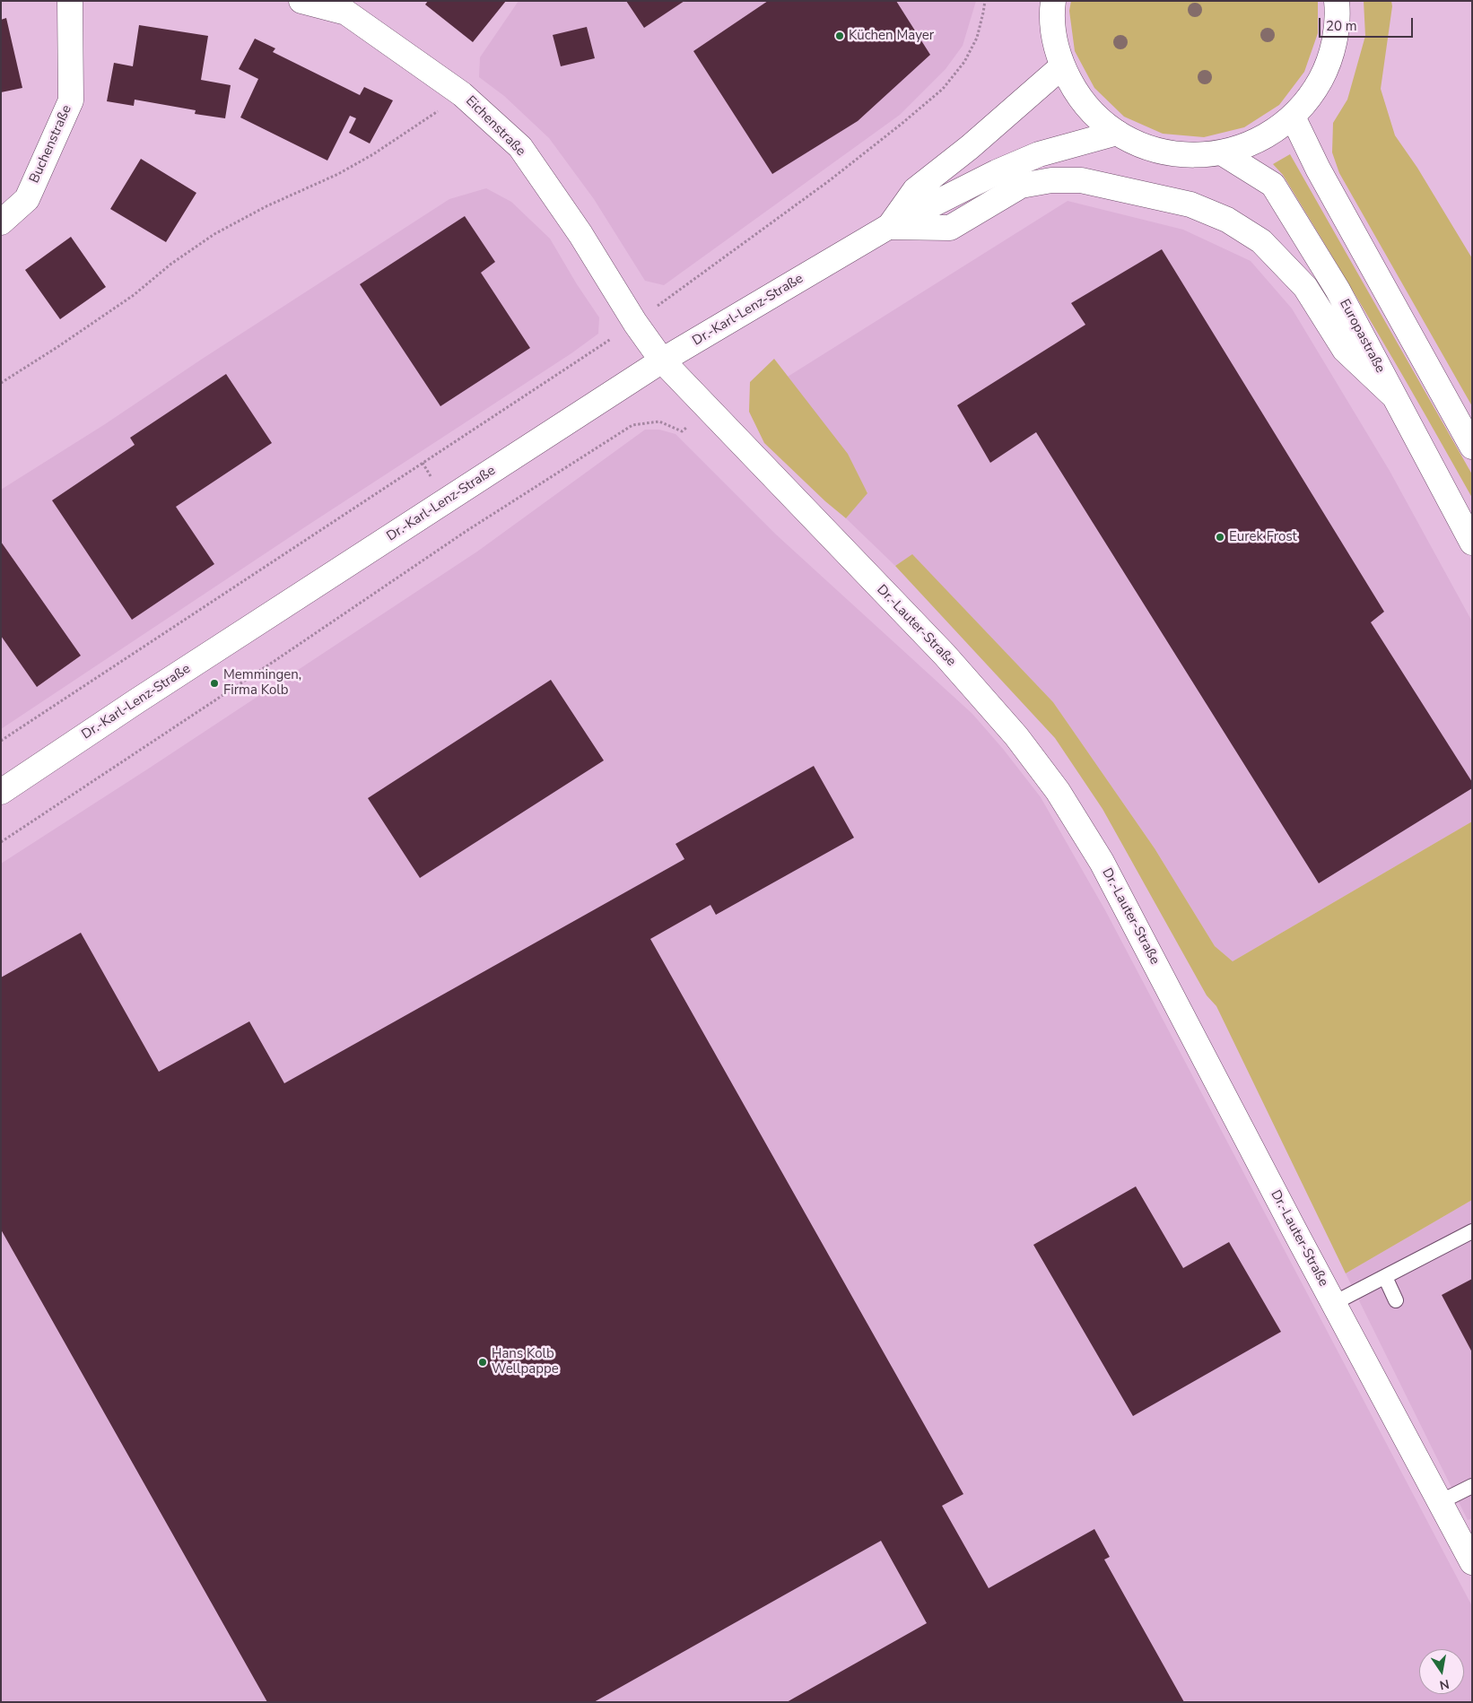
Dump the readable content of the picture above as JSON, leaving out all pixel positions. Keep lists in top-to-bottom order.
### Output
{
  "streets": {
    "street": [
      "Eichenstraße",
      "Buchenstraße",
      "Dr.-Karl-Lenz-Straße",
      "Europastraße",
      "Dr.-Lauter-Straße"
    ]
  },
  "crossings": [
    ["Eichenstraße", "Dr.-Karl-Lenz-Straße"],
    ["Eichenstraße", "Dr.-Lauter-Straße"],
    ["Dr.-Karl-Lenz-Straße", "Dr.-Lauter-Straße"]
  ],
  "places": [
    "Küchen Mayer",
    "Eurek Frost",
    "Memmingen, Firma Kolb",
    "Hans Kolb Wellpappe"
  ],
  "scale_bar": "20 m",
  "north": "bottom"
}
